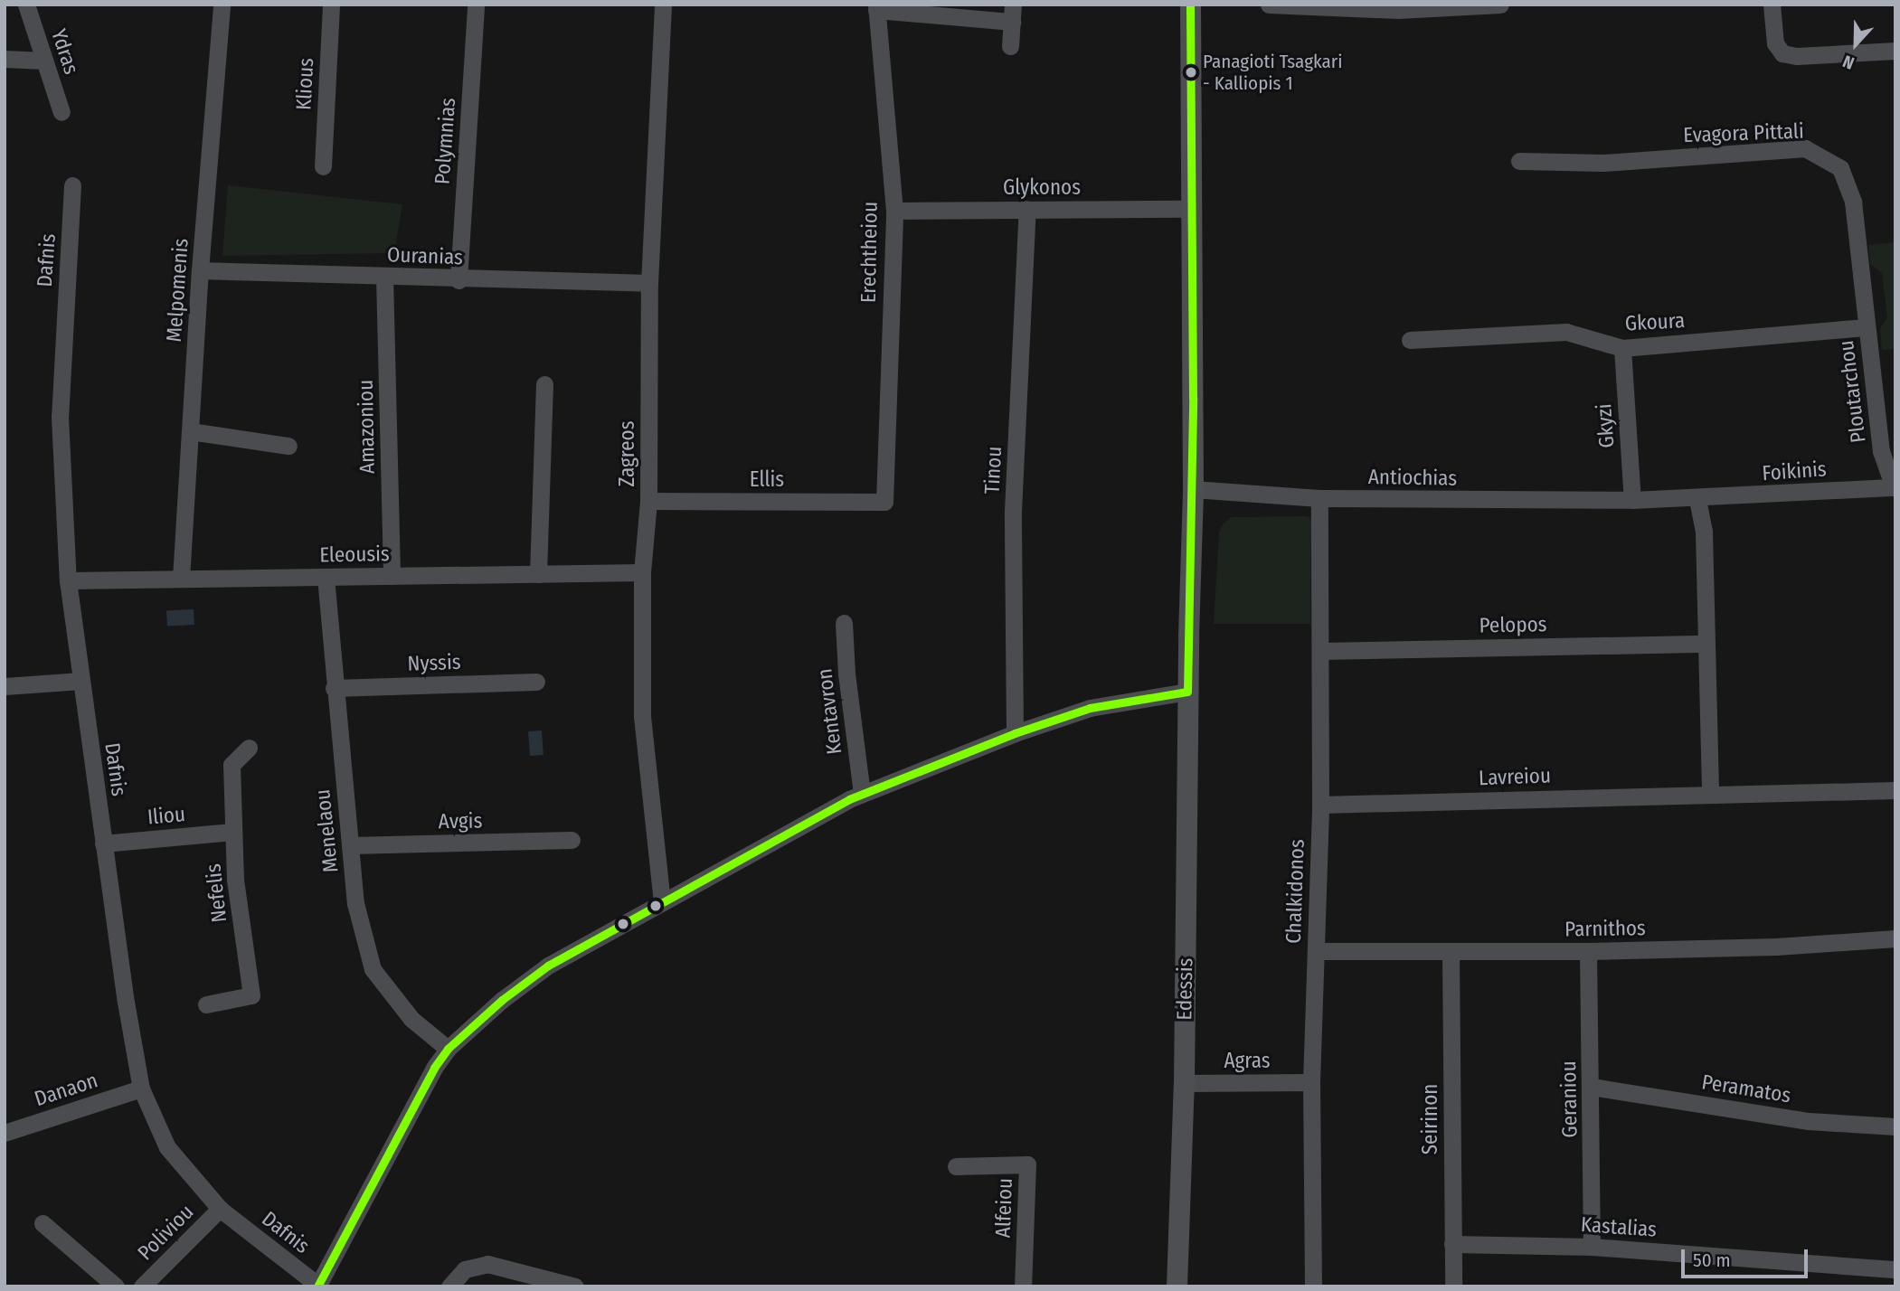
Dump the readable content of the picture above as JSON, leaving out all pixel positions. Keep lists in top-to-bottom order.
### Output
{
  "streets": {
    "main road": ["Edessis"],
    "street": [
      "Ydras",
      "Klious",
      "Evagora Pittali",
      "Polymnias",
      "Glykonos",
      "Erechtheiou",
      "Ouranias",
      "Dafnis",
      "Melpomenis",
      "Gkoura",
      "Ploutarchou",
      "Gkyzi",
      "Amazoniou",
      "Zagreos",
      "Tinou",
      "Foikinis",
      "Antiochias",
      "Ellis",
      "Eleousis",
      "Pelopos",
      "Nyssis",
      "Kentavron",
      "Lavreiou",
      "Iliou",
      "Avgis",
      "Menelaou",
      "Chalkidonos",
      "Nefelis",
      "Parnithos",
      "Agras",
      "Peramatos",
      "Danaon",
      "Geraniou",
      "Seirinon",
      "Alfeiou",
      "Kastalias",
      "Poliviou"
    ]
  },
  "crossings": [
    ["Evagora Pittali", "Gkoura"],
    ["Evagora Pittali", "Ploutarchou"],
    ["Polymnias", "Ouranias"],
    ["Glykonos", "Erechtheiou"],
    ["Glykonos", "Tinou"],
    ["Glykonos", "Edessis"],
    ["Erechtheiou", "Ellis"],
    ["Ouranias", "Melpomenis"],
    ["Ouranias", "Amazoniou"],
    ["Ouranias", "Zagreos"],
    ["Dafnis", "Eleousis"],
    ["Dafnis", "Iliou"],
    ["Dafnis", "Danaon"],
    ["Dafnis", "Poliviou"],
    ["Melpomenis", "Eleousis"],
    ["Gkoura", "Ploutarchou"],
    ["Gkoura", "Gkyzi"],
    ["Ploutarchou", "Foikinis"],
    ["Gkyzi", "Foikinis"],
    ["Gkyzi", "Antiochias"],
    ["Amazoniou", "Eleousis"],
    ["Zagreos", "Ellis"],
    ["Zagreos", "Eleousis"],
    ["Foikinis", "Antiochias"],
    ["Antiochias", "Chalkidonos"],
    ["Antiochias", "Edessis"],
    ["Eleousis", "Menelaou"],
    ["Pelopos", "Chalkidonos"],
    ["Nyssis", "Menelaou"],
    ["Lavreiou", "Chalkidonos"],
    ["Iliou", "Nefelis"],
    ["Avgis", "Menelaou"],
    ["Chalkidonos", "Parnithos"],
    ["Chalkidonos", "Agras"],
    ["Parnithos", "Geraniou"],
    ["Parnithos", "Seirinon"],
    ["Edessis", "Agras"],
    ["Peramatos", "Geraniou"],
    ["Geraniou", "Kastalias"],
    ["Seirinon", "Kastalias"]
  ],
  "places": ["Panagioti Tsagkari - Kalliopis 1"],
  "scale_bar": "50 m",
  "north": "bottom"
}
